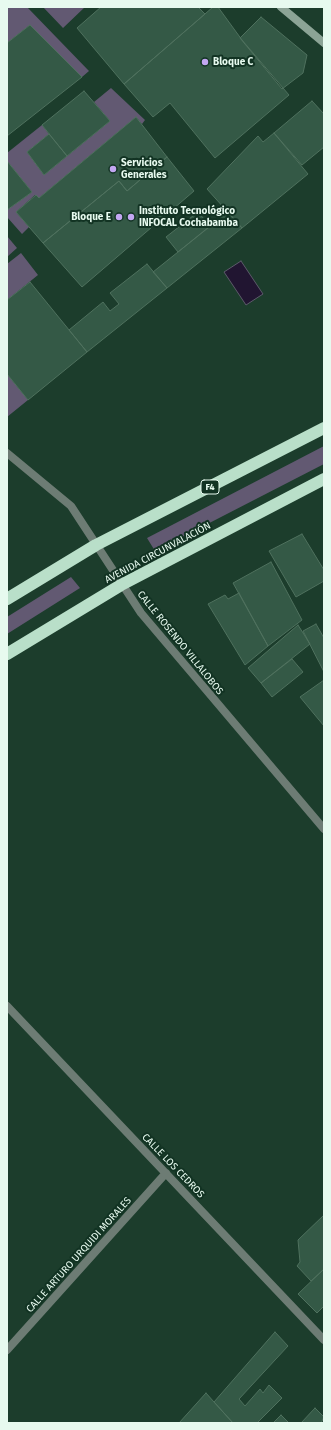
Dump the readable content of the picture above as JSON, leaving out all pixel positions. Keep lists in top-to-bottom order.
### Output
{
  "streets": {
    "highway": ["F4", "AVENIDA CIRCUNVALACIÓN"],
    "street": ["CALLE ROSENDO VILLALOBOS", "CALLE LOS CEDROS", "CALLE ARTURO URQUIDI MORALES"]
  },
  "crossings": [
    ["F4", "CALLE ROSENDO VILLALOBOS"],
    ["AVENIDA CIRCUNVALACIÓN", "CALLE ROSENDO VILLALOBOS"],
    ["CALLE LOS CEDROS", "CALLE ARTURO URQUIDI MORALES"]
  ],
  "places": [
    "Bloque C",
    "Servicios Generales",
    "Bloque E",
    "Instituto Tecnológico INFOCAL Cochabamba"
  ]
}
